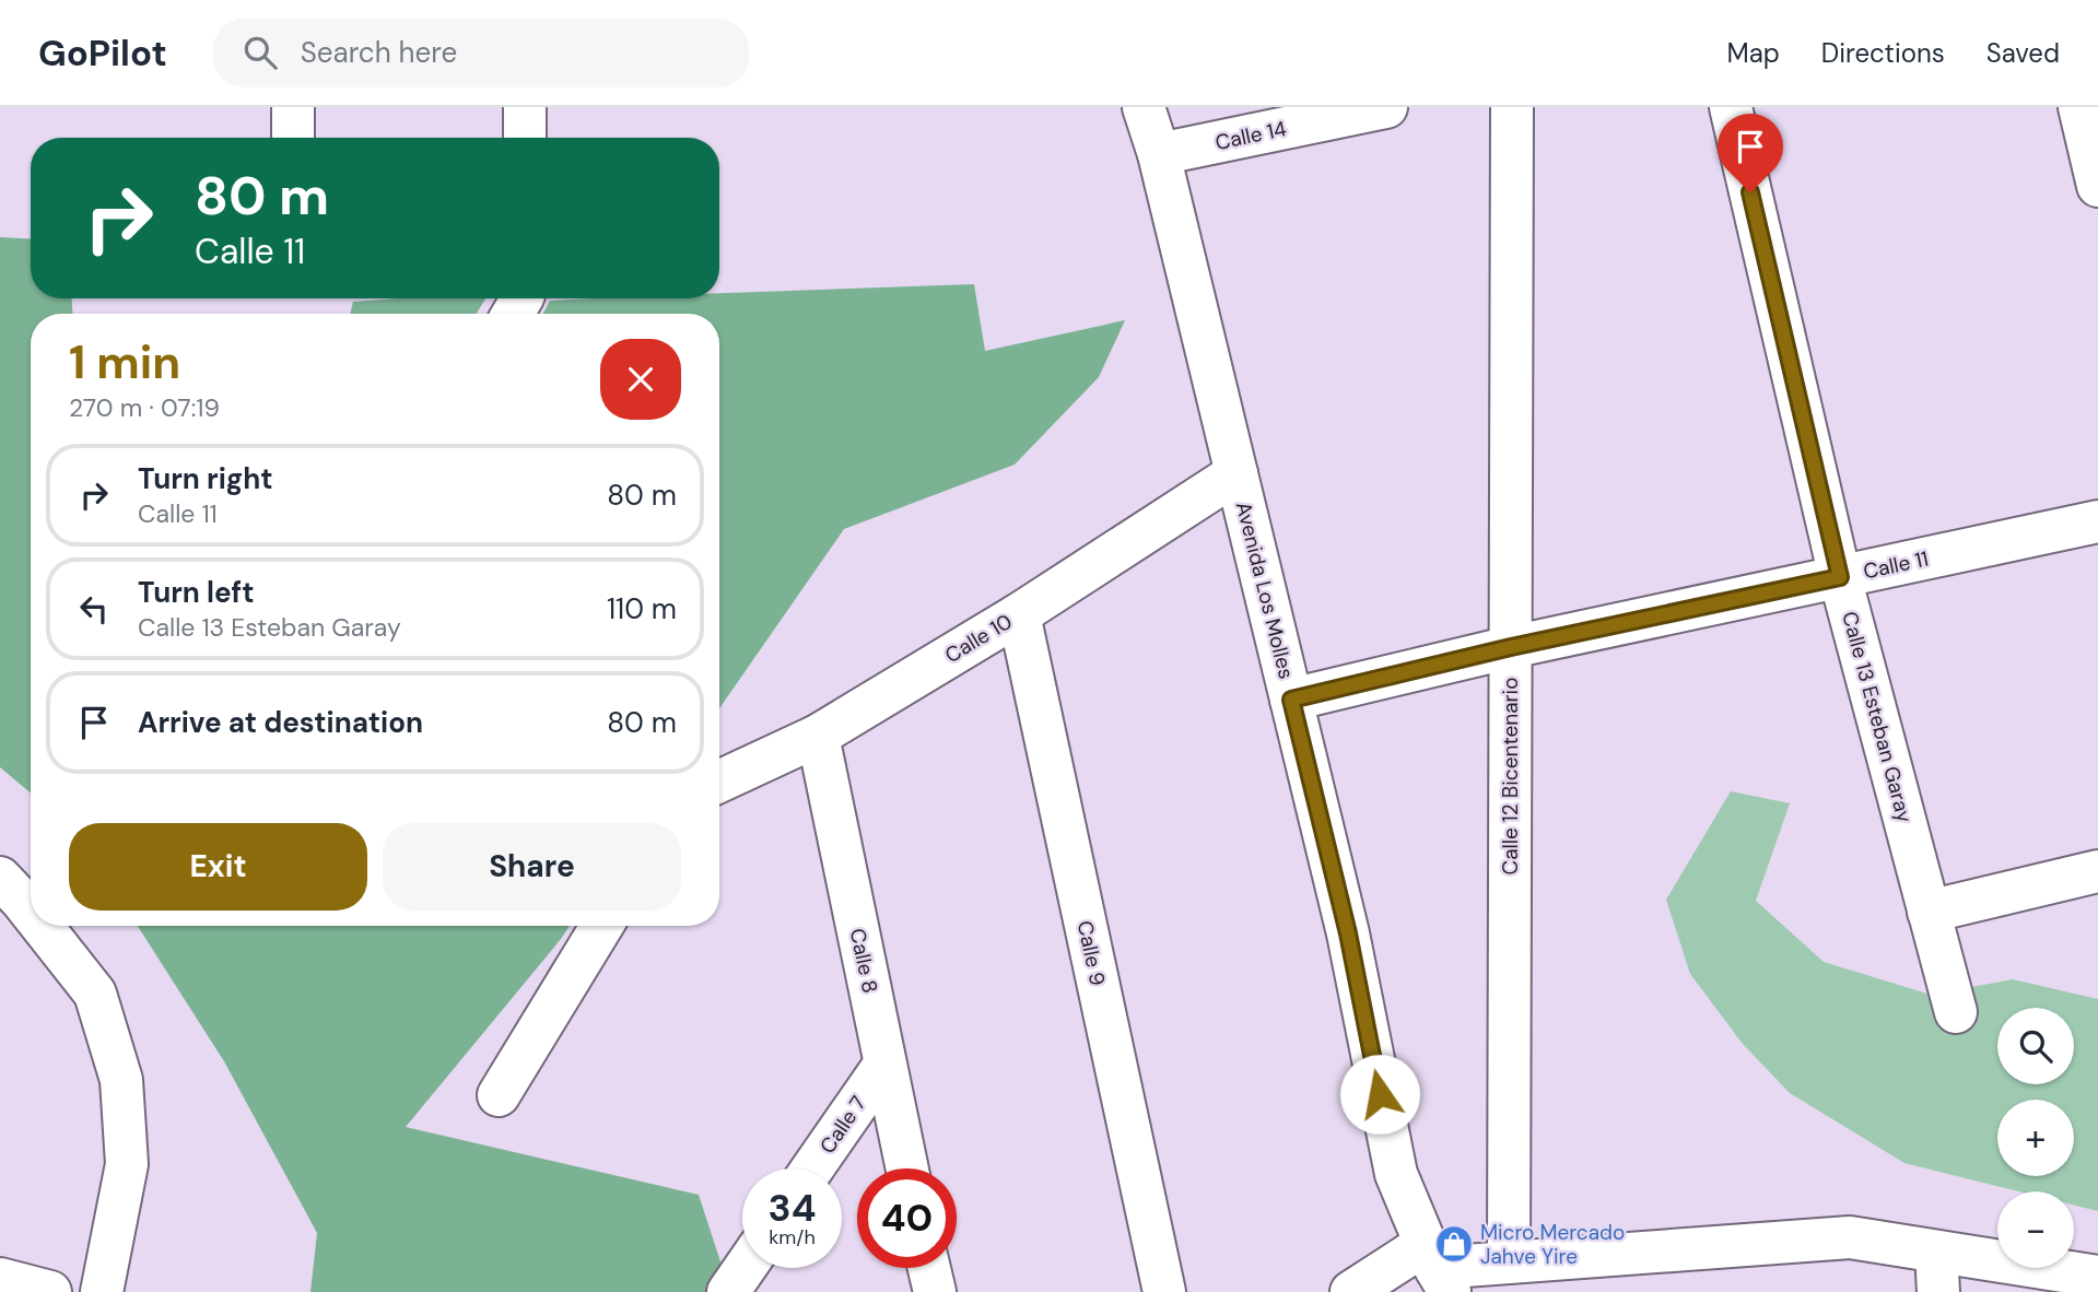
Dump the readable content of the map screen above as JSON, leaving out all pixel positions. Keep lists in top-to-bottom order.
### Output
{
  "streets": {
    "street": [
      "Calle 14",
      "Calle 11",
      "Avenida Los Molles",
      "Calle 10",
      "Calle 13 Esteban Garay",
      "Calle 12 Bicentenario",
      "Calle 9",
      "Calle 8",
      "Calle 7"
    ]
  },
  "crossings": [
    ["Calle 14", "Avenida Los Molles"],
    ["Calle 11", "Avenida Los Molles"],
    ["Calle 11", "Calle 13 Esteban Garay"],
    ["Calle 11", "Calle 12 Bicentenario"],
    ["Avenida Los Molles", "Calle 10"],
    ["Calle 10", "Calle 9"],
    ["Calle 10", "Calle 8"],
    ["Calle 8", "Calle 7"]
  ],
  "places": {
    "shop": ["Micro Mercado Jahve Yire"]
  },
  "page": {
    "header": "GoPilot",
    "search": "Search here",
    "nav": ["Map", "Directions", "Saved"],
    "turn": ["80 m", "Calle 11"],
    "heading": ["1 min", "270 m · 07:19"],
    "list": [
      {
        "name": "Turn right",
        "note": "Calle 11",
        "value": "80 m"
      },
      {
        "name": "Turn left",
        "note": "Calle 13 Esteban Garay",
        "value": "110 m"
      },
      {
        "name": "Arrive at destination",
        "value": "80 m"
      }
    ],
    "buttons": ["Exit", "Share"],
    "map_buttons": ["+", "−"],
    "speed": "34 km/h",
    "limit": "40"
  }
}
